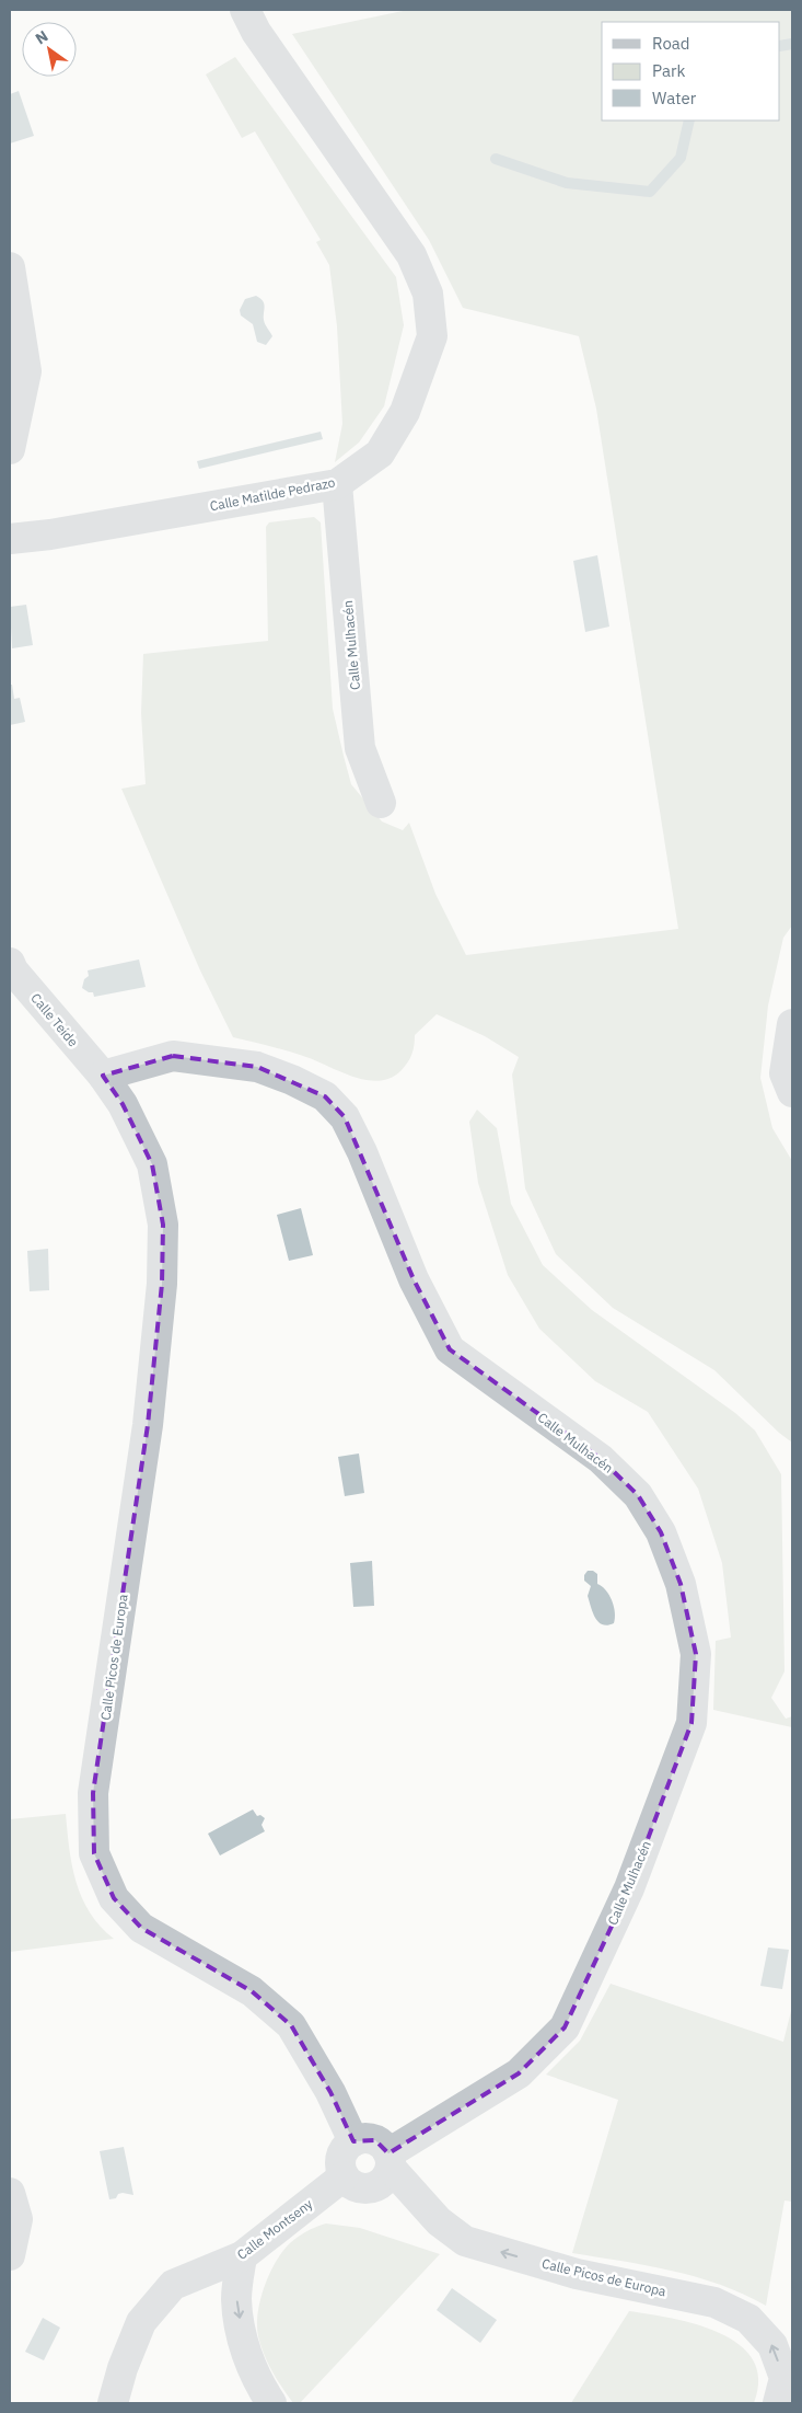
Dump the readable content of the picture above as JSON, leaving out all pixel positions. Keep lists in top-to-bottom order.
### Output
{
  "streets": {
    "street": [
      "Calle Matilde Pedrazo",
      "Calle Mulhacén",
      "Calle Teide",
      "Calle Picos de Europa",
      "Calle Montseny"
    ]
  },
  "crossings": [
    ["Calle Matilde Pedrazo", "Calle Mulhacén"],
    ["Calle Mulhacén", "Calle Teide"],
    ["Calle Mulhacén", "Calle Picos de Europa"],
    ["Calle Mulhacén", "Calle Montseny"],
    ["Calle Teide", "Calle Picos de Europa"],
    ["Calle Picos de Europa", "Calle Montseny"]
  ],
  "legend": ["Road", "Park", "Water"],
  "north": "top left"
}
